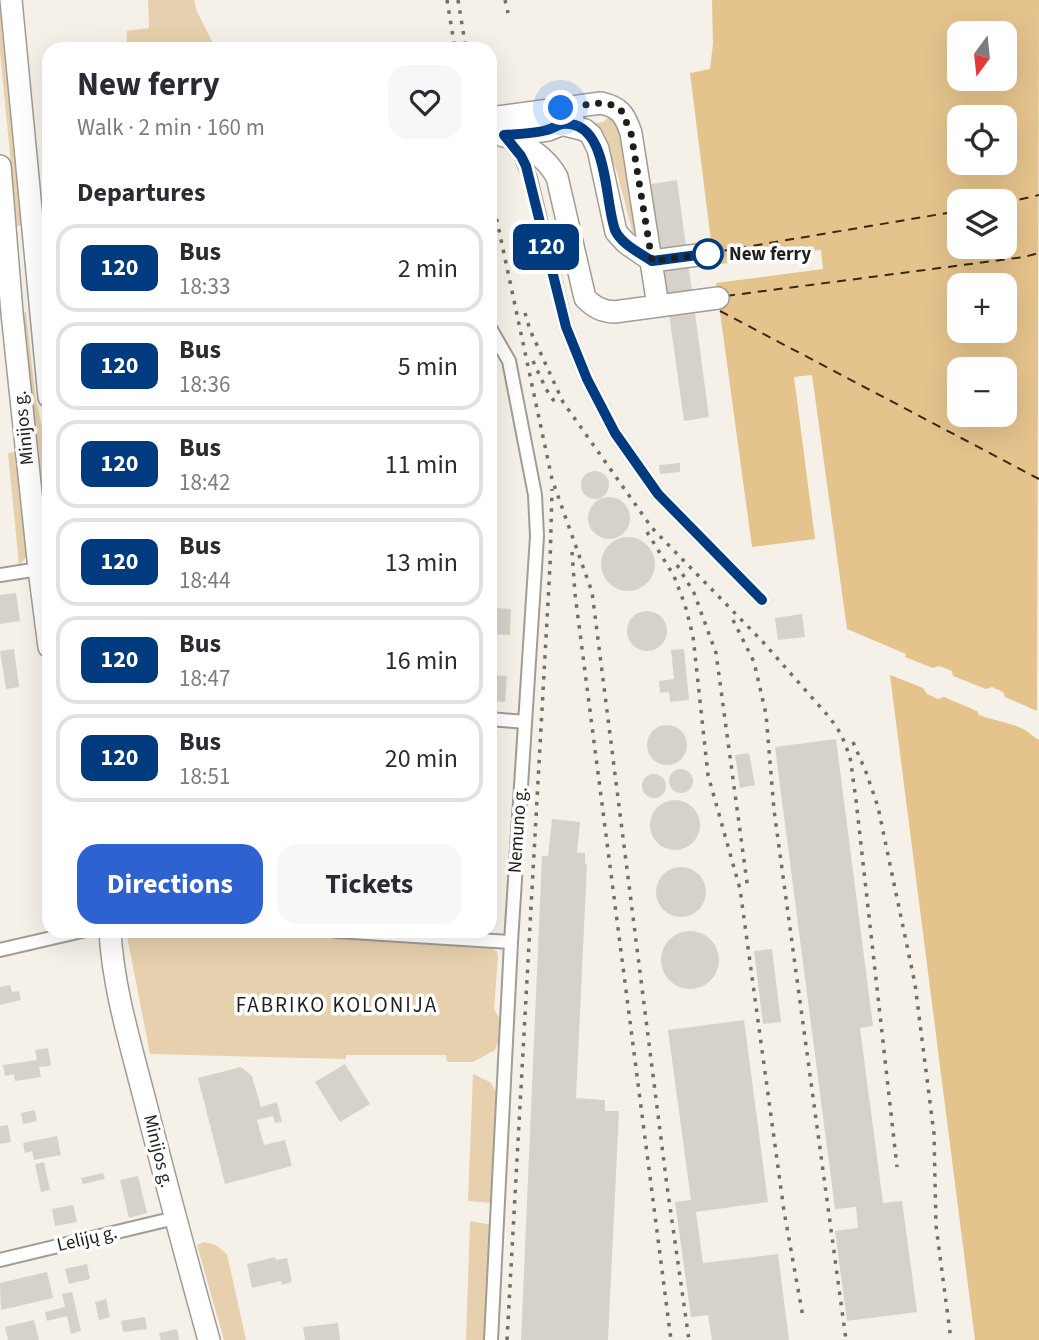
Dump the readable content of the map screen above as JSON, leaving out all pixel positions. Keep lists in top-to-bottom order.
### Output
{
  "streets": {
    "main road": ["Minijos g."],
    "street": ["Nemuno g.", "Lelijų g."]
  },
  "crossings": [
    ["Minijos g.", "Lelijų g."]
  ],
  "districts": ["FABRIKO KOLONIJA"],
  "places": ["New ferry"],
  "lines": ["bus line 120"],
  "north": "bottom",
  "page": {
    "on_map": "120",
    "map_buttons": ["+", "−"],
    "heading": [
      ["New ferry", "Walk · 2 min · 160 m"],
      "Departures"
    ],
    "list": [
      {
        "mark": "120",
        "name": "Bus",
        "note": "18:33",
        "value": "2 min"
      },
      {
        "mark": "120",
        "name": "Bus",
        "note": "18:36",
        "value": "5 min"
      },
      {
        "mark": "120",
        "name": "Bus",
        "note": "18:42",
        "value": "11 min"
      },
      {
        "mark": "120",
        "name": "Bus",
        "note": "18:44",
        "value": "13 min"
      },
      {
        "mark": "120",
        "name": "Bus",
        "note": "18:47",
        "value": "16 min"
      },
      {
        "mark": "120",
        "name": "Bus",
        "note": "18:51",
        "value": "20 min"
      }
    ],
    "buttons": ["Directions", "Tickets"]
  }
}
